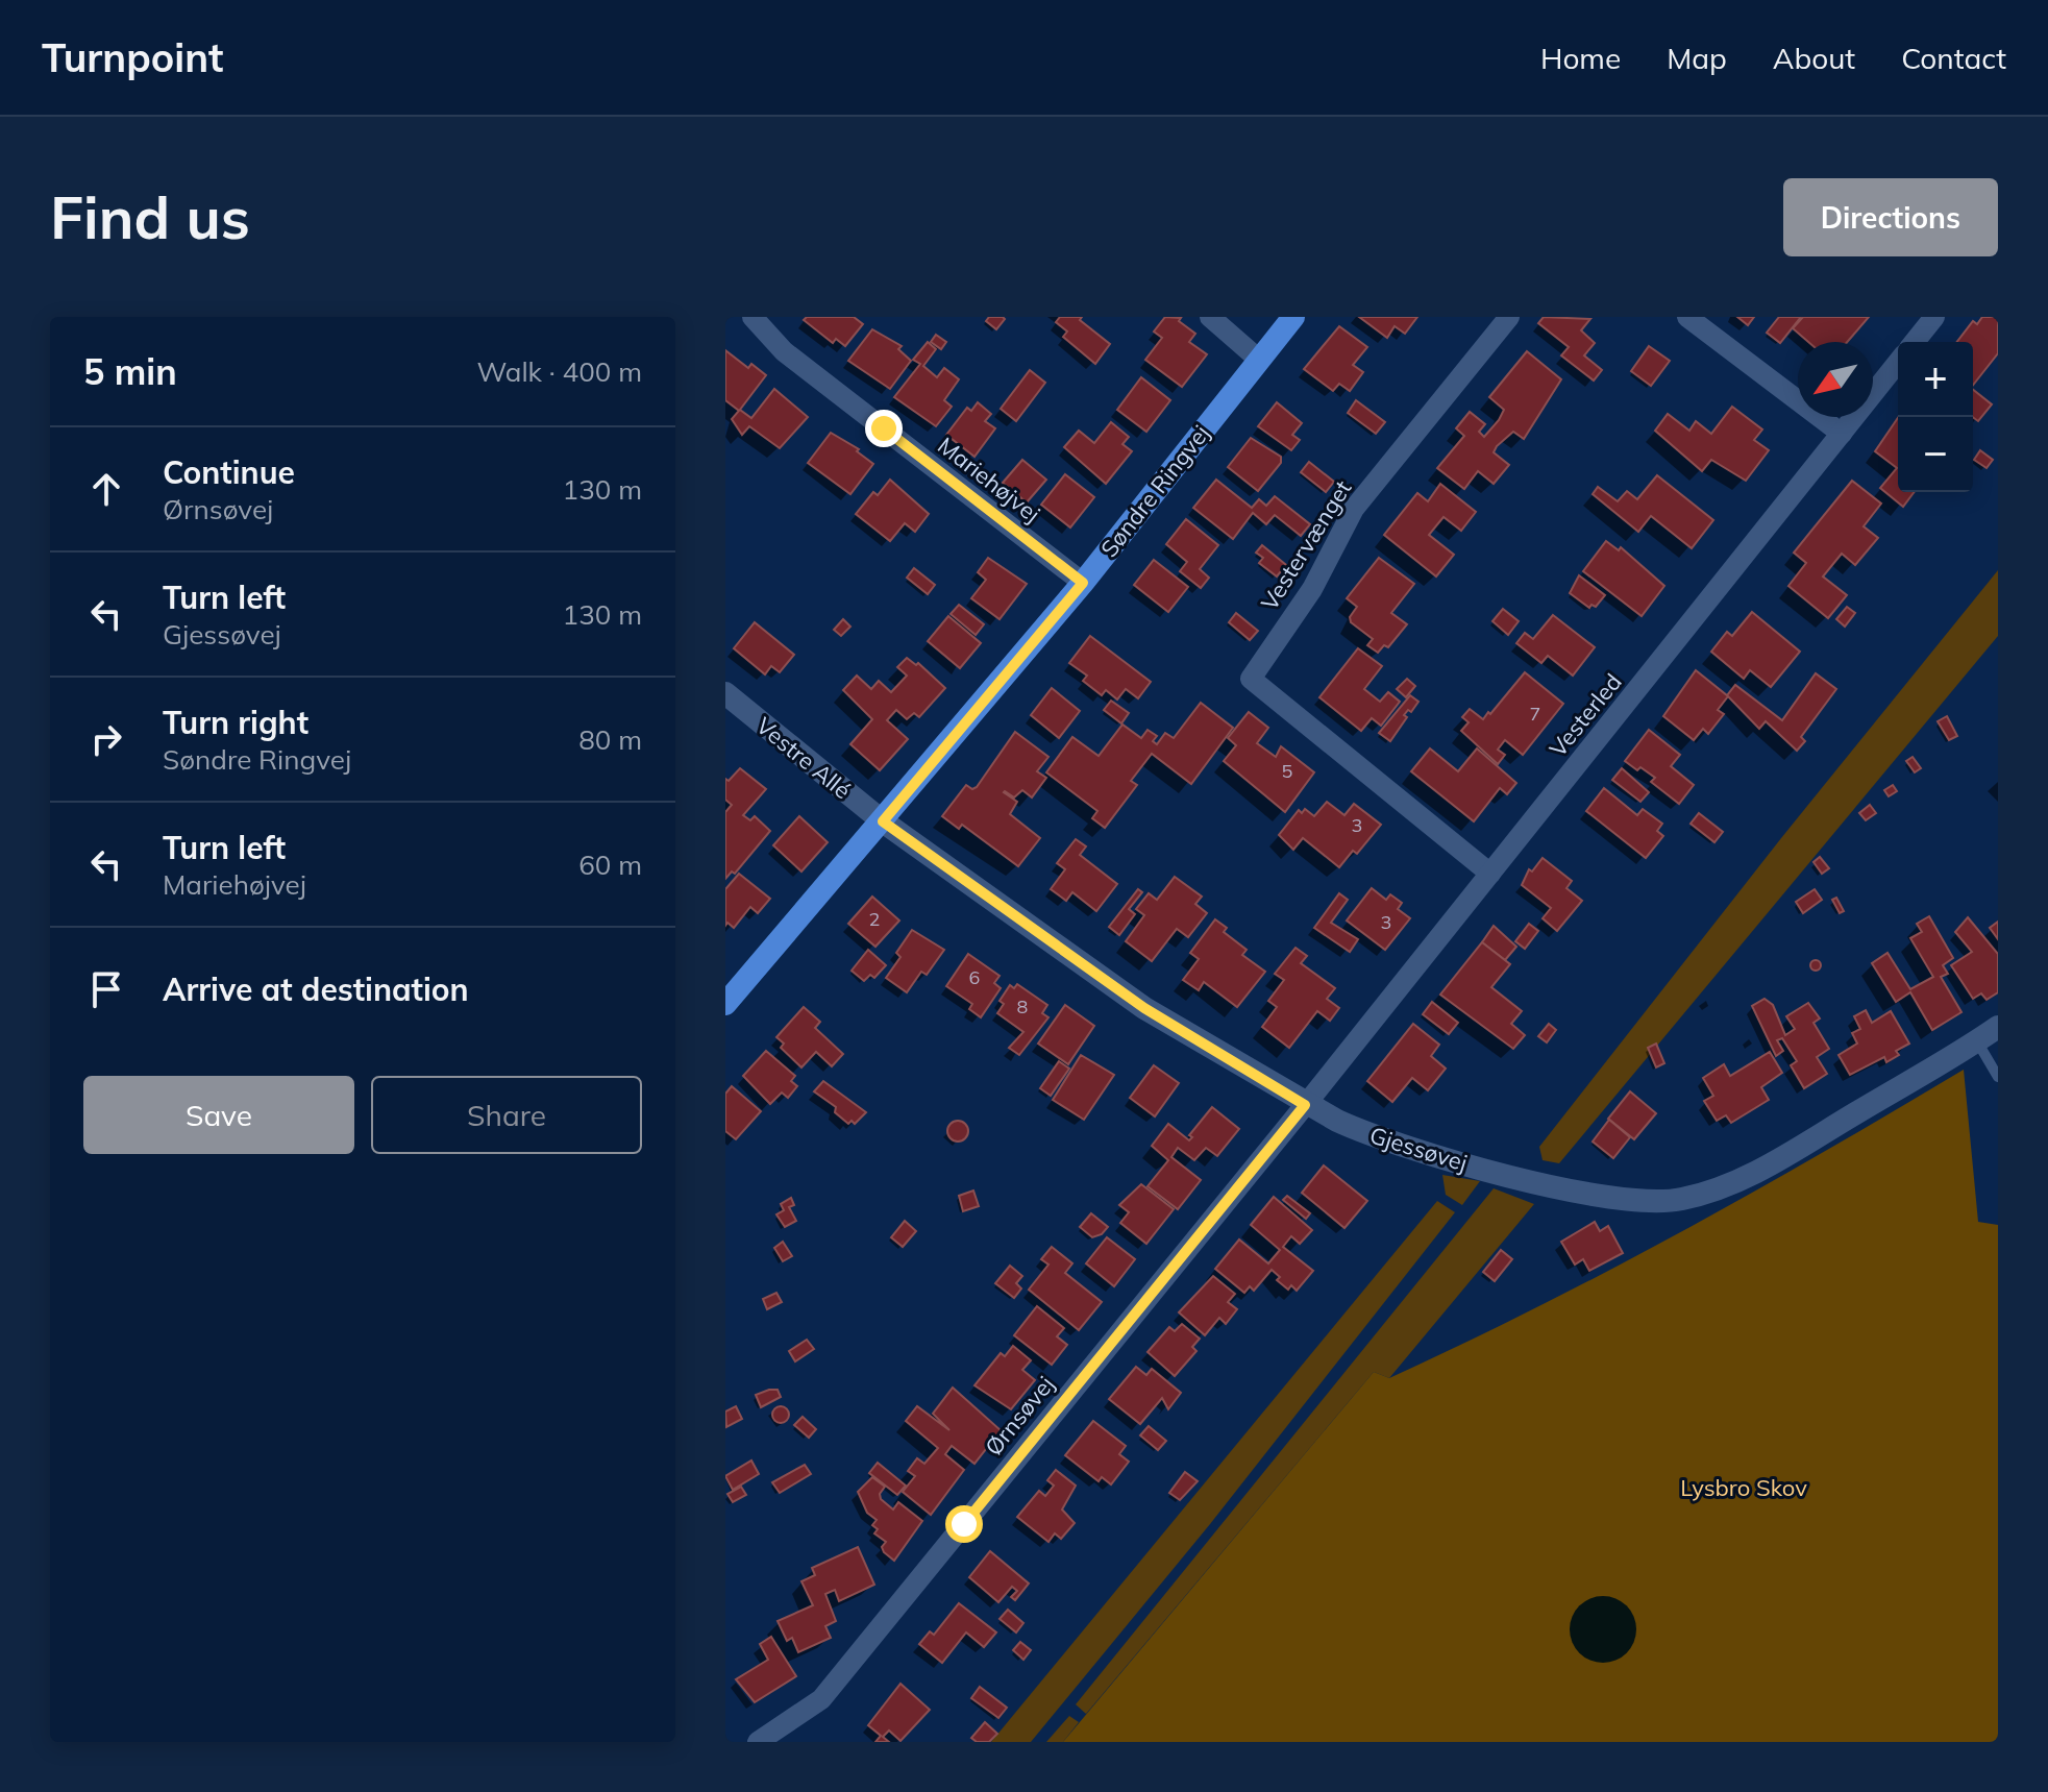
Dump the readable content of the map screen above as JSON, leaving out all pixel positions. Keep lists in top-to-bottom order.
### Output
{
  "streets": {
    "main road": ["Søndre Ringvej"],
    "street": [
      "Mariehøjvej",
      "Vestervænget",
      "Vesterled",
      "Vestre Allé",
      "Gjessøvej",
      "Ørnsøvej"
    ]
  },
  "crossings": [
    ["Mariehøjvej", "Søndre Ringvej"],
    ["Søndre Ringvej", "Vestre Allé"],
    ["Søndre Ringvej", "Gjessøvej"],
    ["Vestervænget", "Vesterled"],
    ["Vesterled", "Gjessøvej"],
    ["Vesterled", "Ørnsøvej"],
    ["Vestre Allé", "Gjessøvej"],
    ["Gjessøvej", "Ørnsøvej"]
  ],
  "parks": ["Lysbro Skov"],
  "house_numbers": [
    "7",
    "5",
    "3",
    "2",
    "3",
    "6",
    "8"
  ],
  "north": "bottom left",
  "page": {
    "header": "Turnpoint",
    "nav": [
      "Home",
      "Map",
      "About",
      "Contact"
    ],
    "buttons": [
      "Directions",
      ["Save", "Share"]
    ],
    "title": "Find us",
    "heading": ["5 min", "Walk · 400 m"],
    "map_buttons": ["+", "−"],
    "list": [
      ["Continue", "Ørnsøvej", "130 m"],
      ["Turn left", "Gjessøvej", "130 m"],
      ["Turn right", "Søndre Ringvej", "80 m"],
      ["Turn left", "Mariehøjvej", "60 m"],
      "Arrive at destination"
    ]
  }
}
